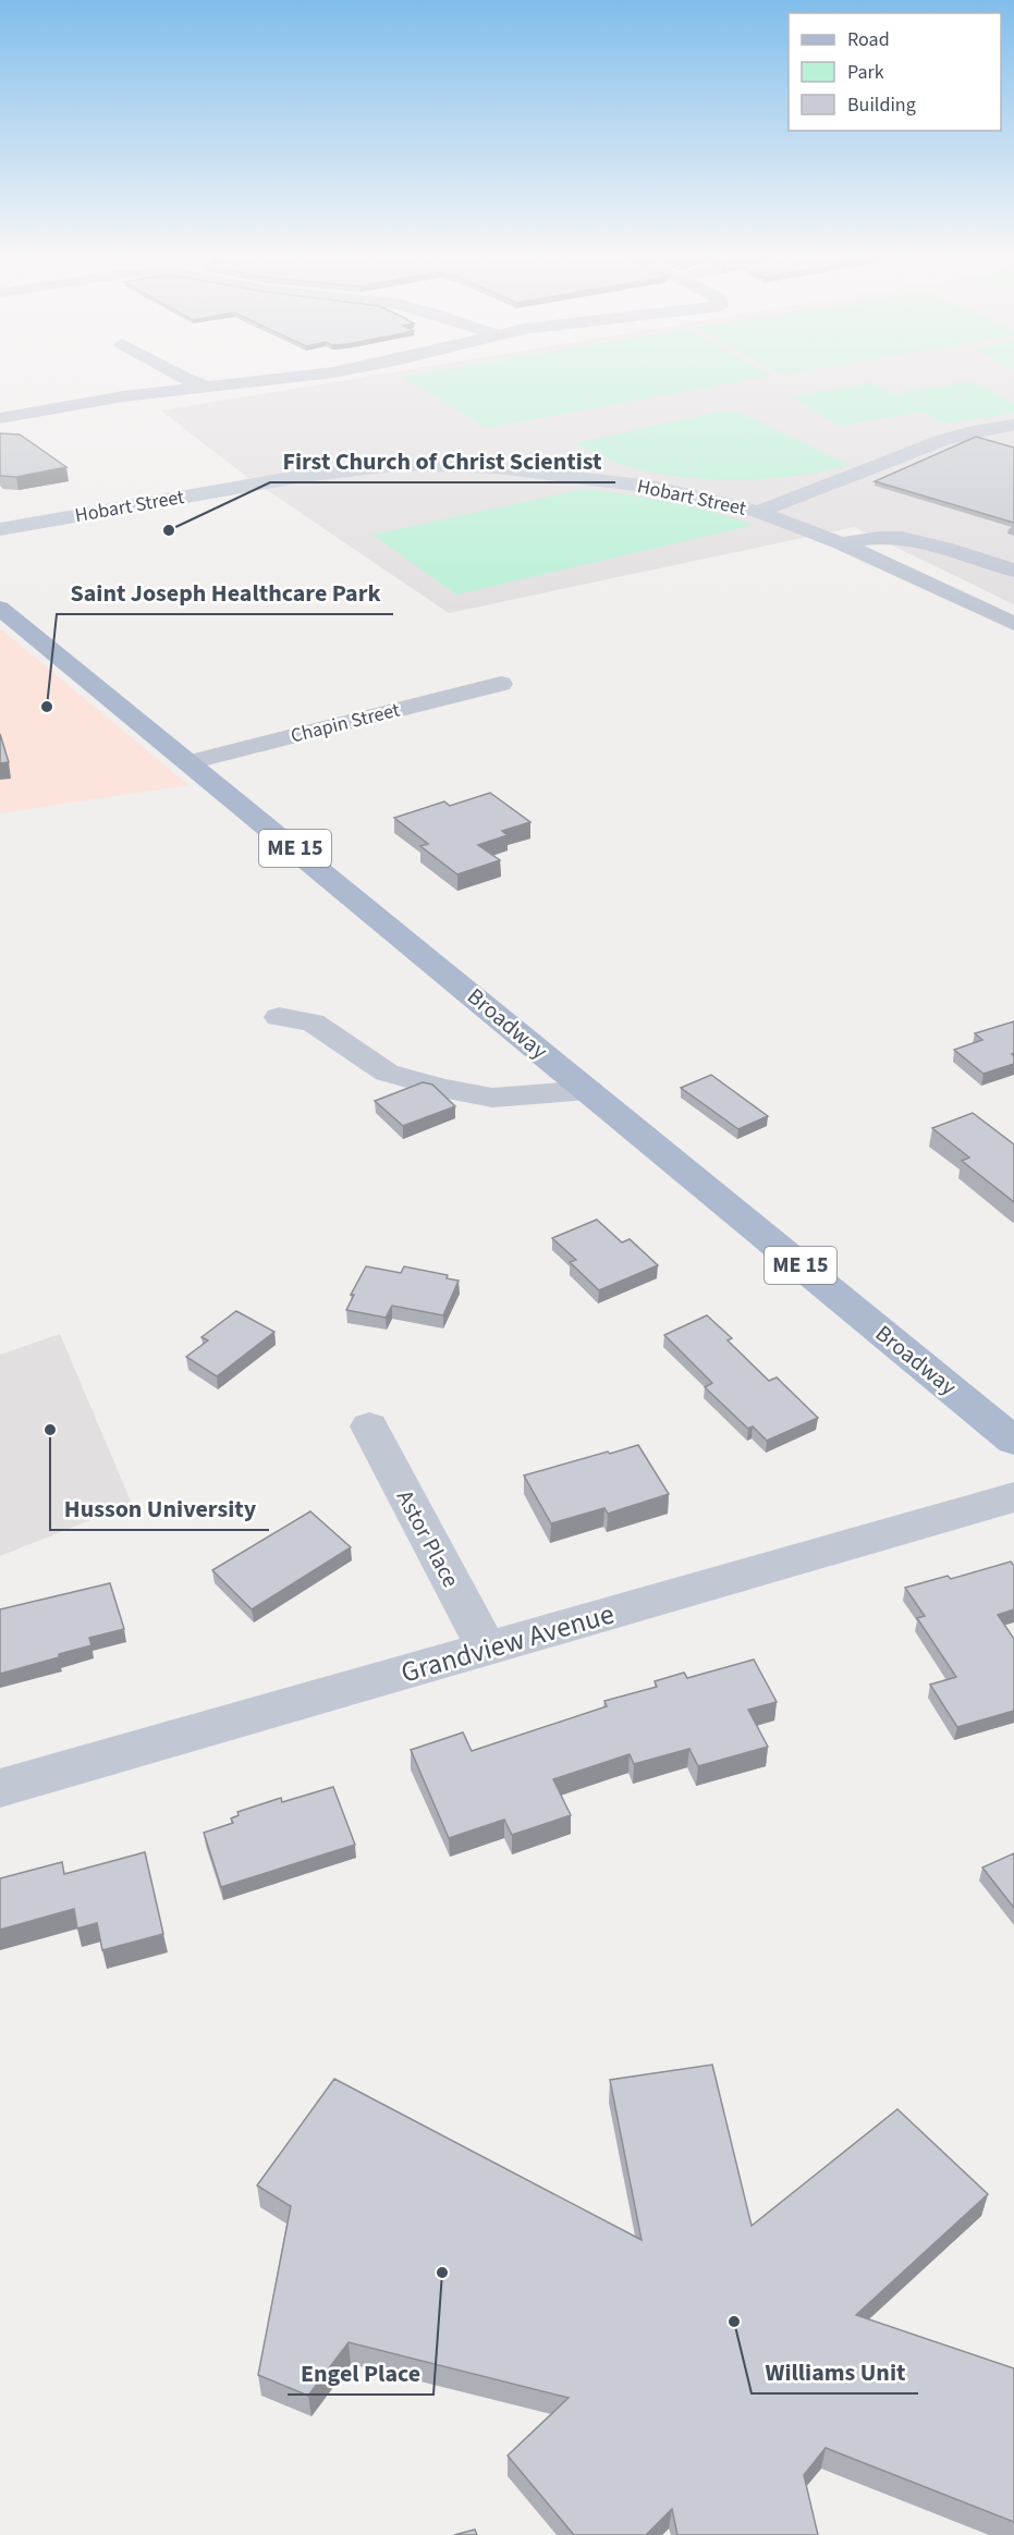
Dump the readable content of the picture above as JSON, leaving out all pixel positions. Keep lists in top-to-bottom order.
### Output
{
  "streets": {
    "main road": ["ME 15", "Broadway"],
    "street": [
      "Hobart Street",
      "Chapin Street",
      "Astor Place",
      "Grandview Avenue"
    ]
  },
  "crossings": [
    ["Chapin Street", "Broadway"],
    ["Astor Place", "Grandview Avenue"]
  ],
  "places": [
    "First Church of Christ Scientist",
    "Saint Joseph Healthcare Park",
    "Husson University",
    "Engel Place",
    "Williams Unit"
  ],
  "legend": ["Road", "Park", "Building"]
}
